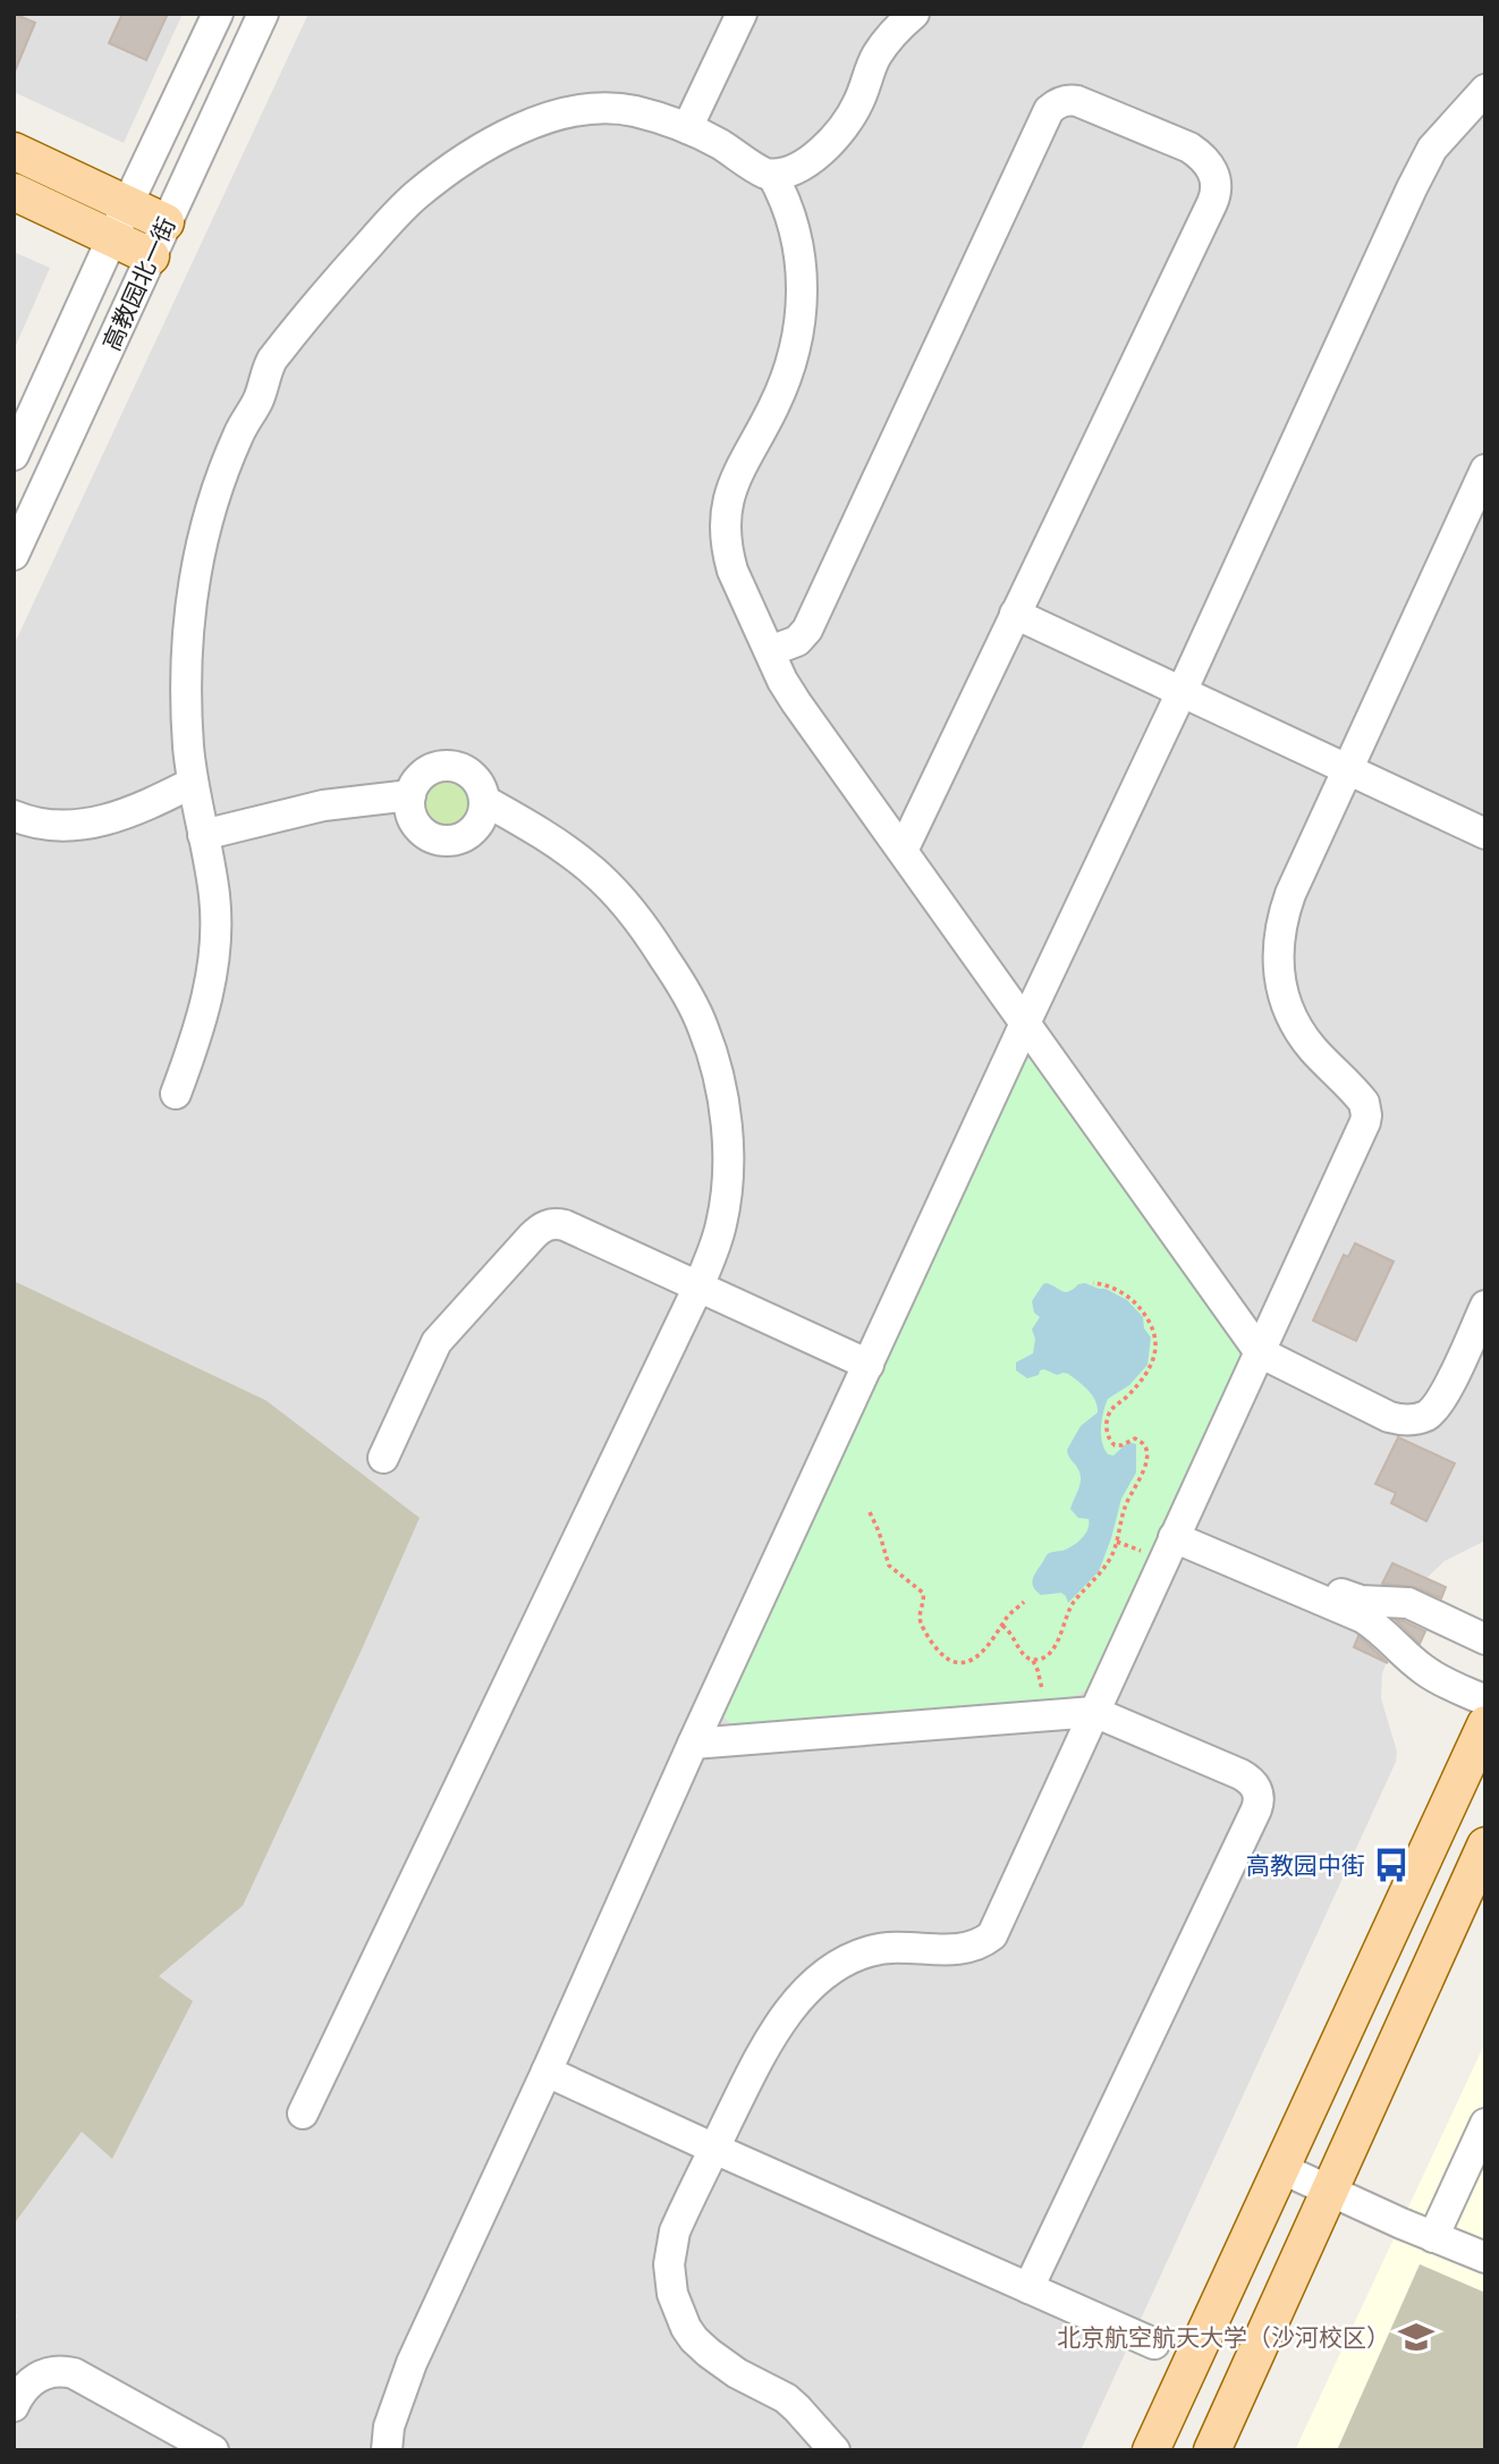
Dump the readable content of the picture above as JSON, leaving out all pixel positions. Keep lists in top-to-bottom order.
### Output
{
  "streets": {
    "street": ["高教园北一街"]
  },
  "places": {
    "bus stop": ["高教园中街"],
    "school or university": ["北京航空航天大学（沙河校区）"]
  }
}
